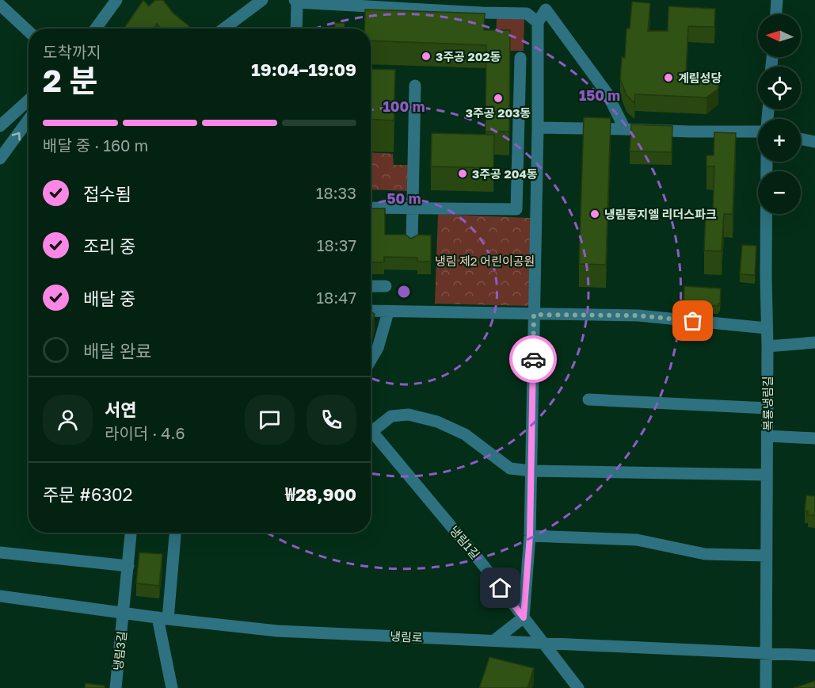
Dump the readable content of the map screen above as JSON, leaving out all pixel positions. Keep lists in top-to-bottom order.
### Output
{
  "streets": {
    "street": [
      "복룡냉림길",
      "냉림1길",
      "냉림로",
      "냉림3길"
    ]
  },
  "crossings": [
    ["복룡냉림길", "냉림로"],
    ["냉림1길", "냉림로"],
    ["냉림로", "냉림3길"]
  ],
  "parks": ["냉림 제2 어린이공원"],
  "places": [
    "3주공 202동",
    "계림성당",
    "3주공 203동",
    "3주공 204동",
    "냉림동지엘 리더스파크"
  ],
  "north": "left",
  "page": {
    "map_buttons": ["+", "−"],
    "heading": ["2 분", "도착까지", "19:04–19:09"],
    "panel": [
      "서연",
      "라이더 · 4.6",
      "주문 #6302",
      "₩28,900"
    ],
    "bar": "배달 중 · 160 m",
    "list": [
      ["접수됨", "18:33"],
      ["조리 중", "18:37"],
      ["배달 중", "18:47"],
      "배달 완료"
    ]
  },
  "rings": ["150 m", "100 m", "50 m"]
}
